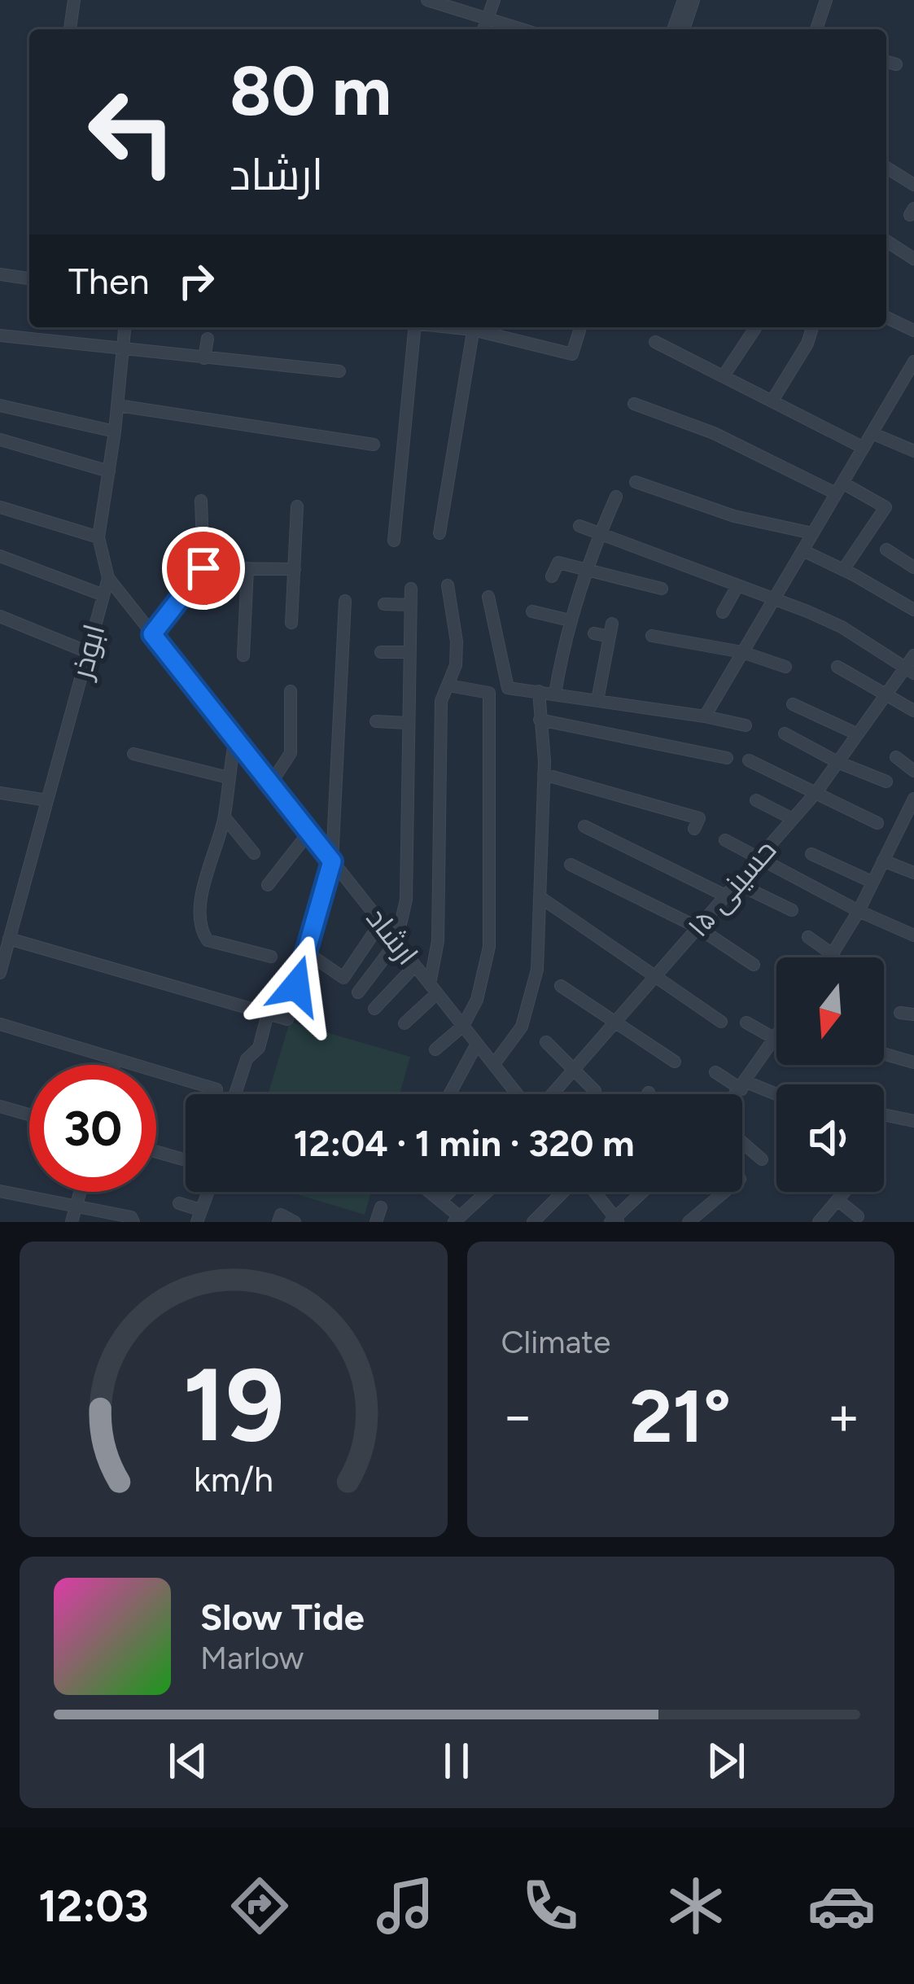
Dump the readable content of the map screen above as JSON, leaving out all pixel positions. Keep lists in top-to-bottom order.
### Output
{
  "streets": {
    "street": ["ابوذر", "حسینی ۱۵", "ارشاد"]
  },
  "crossings": [
    ["ابوذر", "ارشاد"]
  ],
  "north": "bottom",
  "page": {
    "turn": ["80 m", "ارشاد"],
    "then": "Then",
    "limit": "30",
    "trip": "12:04 · 1 min · 320 m",
    "tile": "Climate",
    "heat": ["−", "21°", "+"],
    "song": ["Slow Tide", "Marlow"],
    "tabs": "12:03",
    "gauge": ["19", "km/h"]
  }
}
